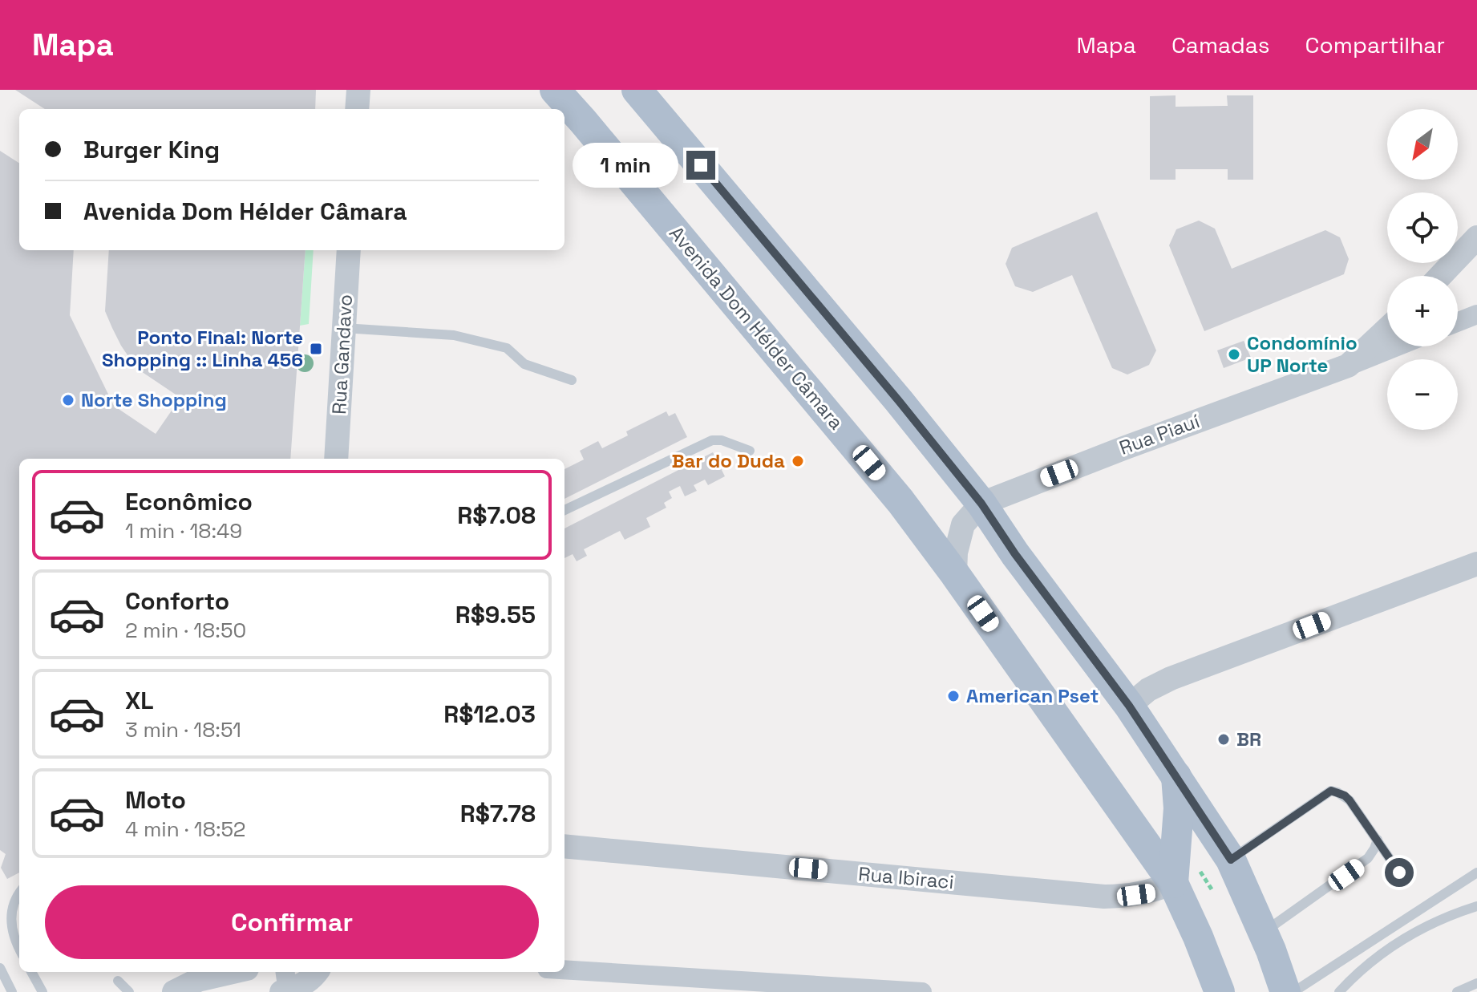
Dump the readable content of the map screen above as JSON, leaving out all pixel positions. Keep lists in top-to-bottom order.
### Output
{
  "streets": {
    "main road": ["Avenida Dom Hélder Câmara"],
    "street": ["Rua Gandavo", "Rua Piauí", "Rua Ibiraci"]
  },
  "crossings": [
    ["Avenida Dom Hélder Câmara", "Rua Ibiraci"]
  ],
  "places": {
    "transit": ["Ponto Final: Norte Shopping :: Linha 456"],
    "other": [
      "Condomínio UP Norte",
      "Norte Shopping",
      "Bar do Duda",
      "American Pset",
      "BR"
    ]
  },
  "north": "bottom left",
  "page": {
    "header": "Mapa",
    "nav": ["Mapa", "Camadas", "Compartilhar"],
    "map_buttons": ["+", "−"],
    "banner": ["Burger King", "Avenida Dom Hélder Câmara"],
    "bubble": "1 min",
    "list": [
      {
        "name": "Econômico",
        "note": "1 min · 18:49",
        "value": "R$7.08"
      },
      {
        "name": "Conforto",
        "note": "2 min · 18:50",
        "value": "R$9.55"
      },
      {
        "name": "XL",
        "note": "3 min · 18:51",
        "value": "R$12.03"
      },
      {
        "name": "Moto",
        "note": "4 min · 18:52",
        "value": "R$7.78"
      }
    ],
    "buttons": "Confirmar"
  }
}
